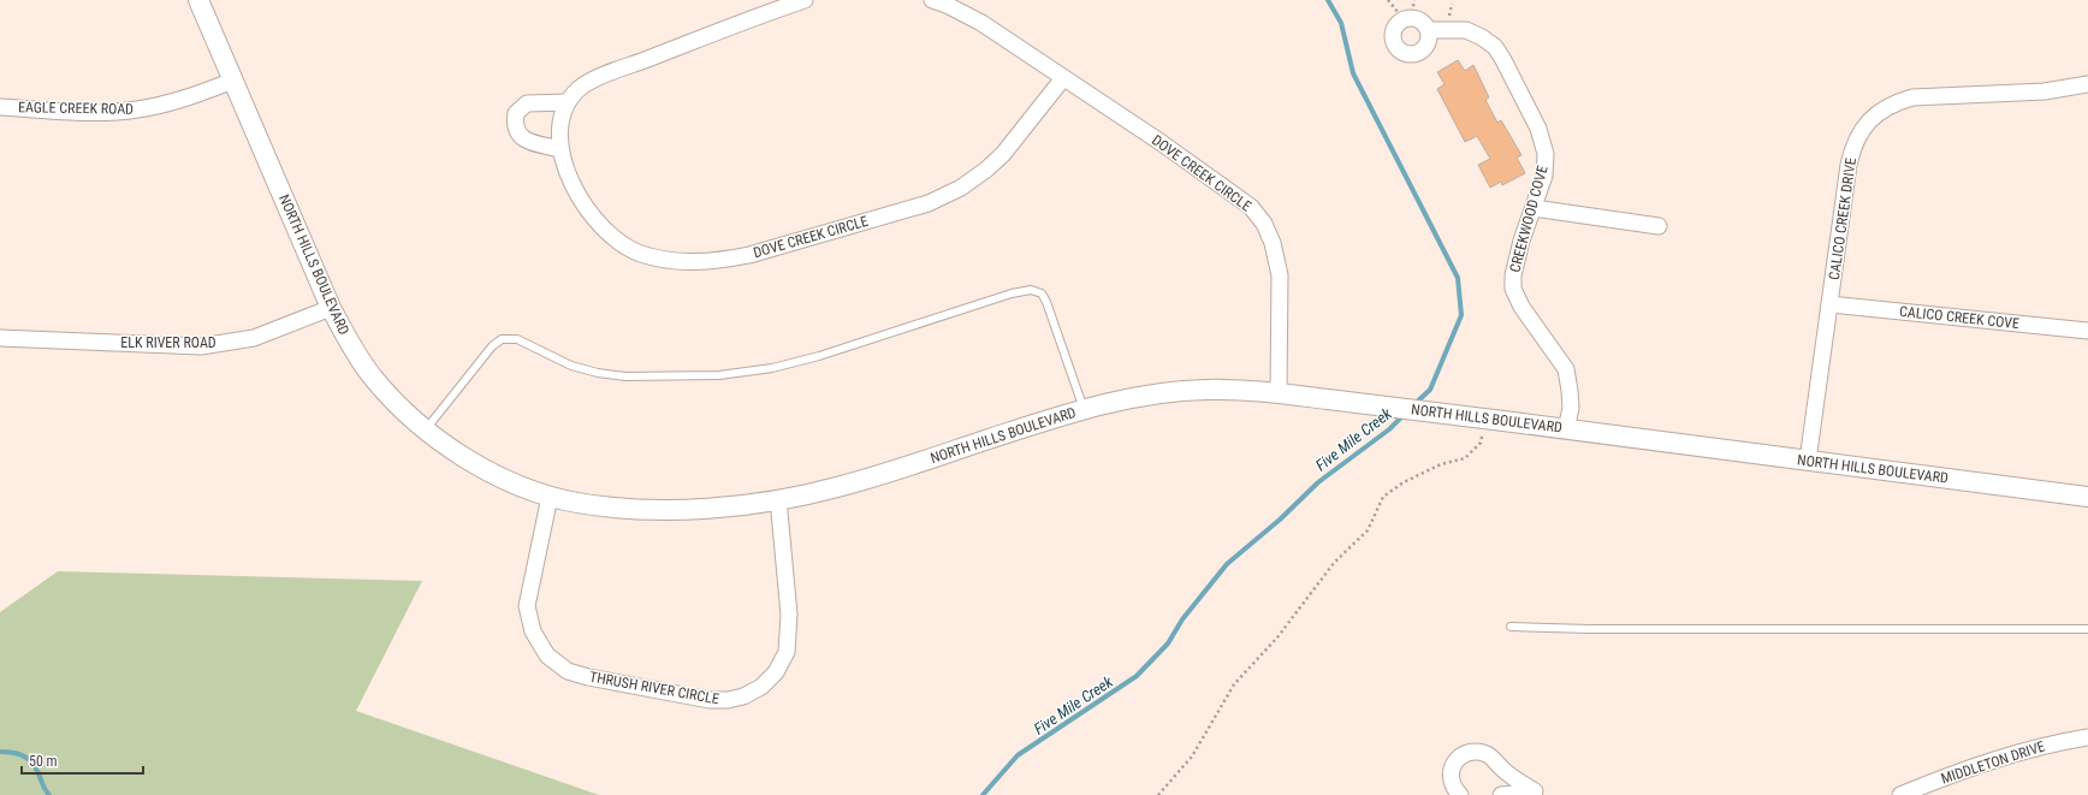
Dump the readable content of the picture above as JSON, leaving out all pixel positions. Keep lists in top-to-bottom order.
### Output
{
  "streets": {
    "street": [
      "EAGLE CREEK ROAD",
      "DOVE CREEK CIRCLE",
      "CREEKWOOD COVE",
      "CALICO CREEK DRIVE",
      "NORTH HILLS BOULEVARD",
      "CALICO CREEK COVE",
      "ELK RIVER ROAD",
      "THRUSH RIVER CIRCLE",
      "MIDDLETON DRIVE"
    ]
  },
  "crossings": [
    ["EAGLE CREEK ROAD", "NORTH HILLS BOULEVARD"],
    ["DOVE CREEK CIRCLE", "NORTH HILLS BOULEVARD"],
    ["CREEKWOOD COVE", "NORTH HILLS BOULEVARD"],
    ["CALICO CREEK DRIVE", "NORTH HILLS BOULEVARD"],
    ["CALICO CREEK DRIVE", "CALICO CREEK COVE"],
    ["NORTH HILLS BOULEVARD", "ELK RIVER ROAD"],
    ["NORTH HILLS BOULEVARD", "THRUSH RIVER CIRCLE"]
  ],
  "water": ["Five Mile Creek"],
  "scale_bar": "50 m"
}
